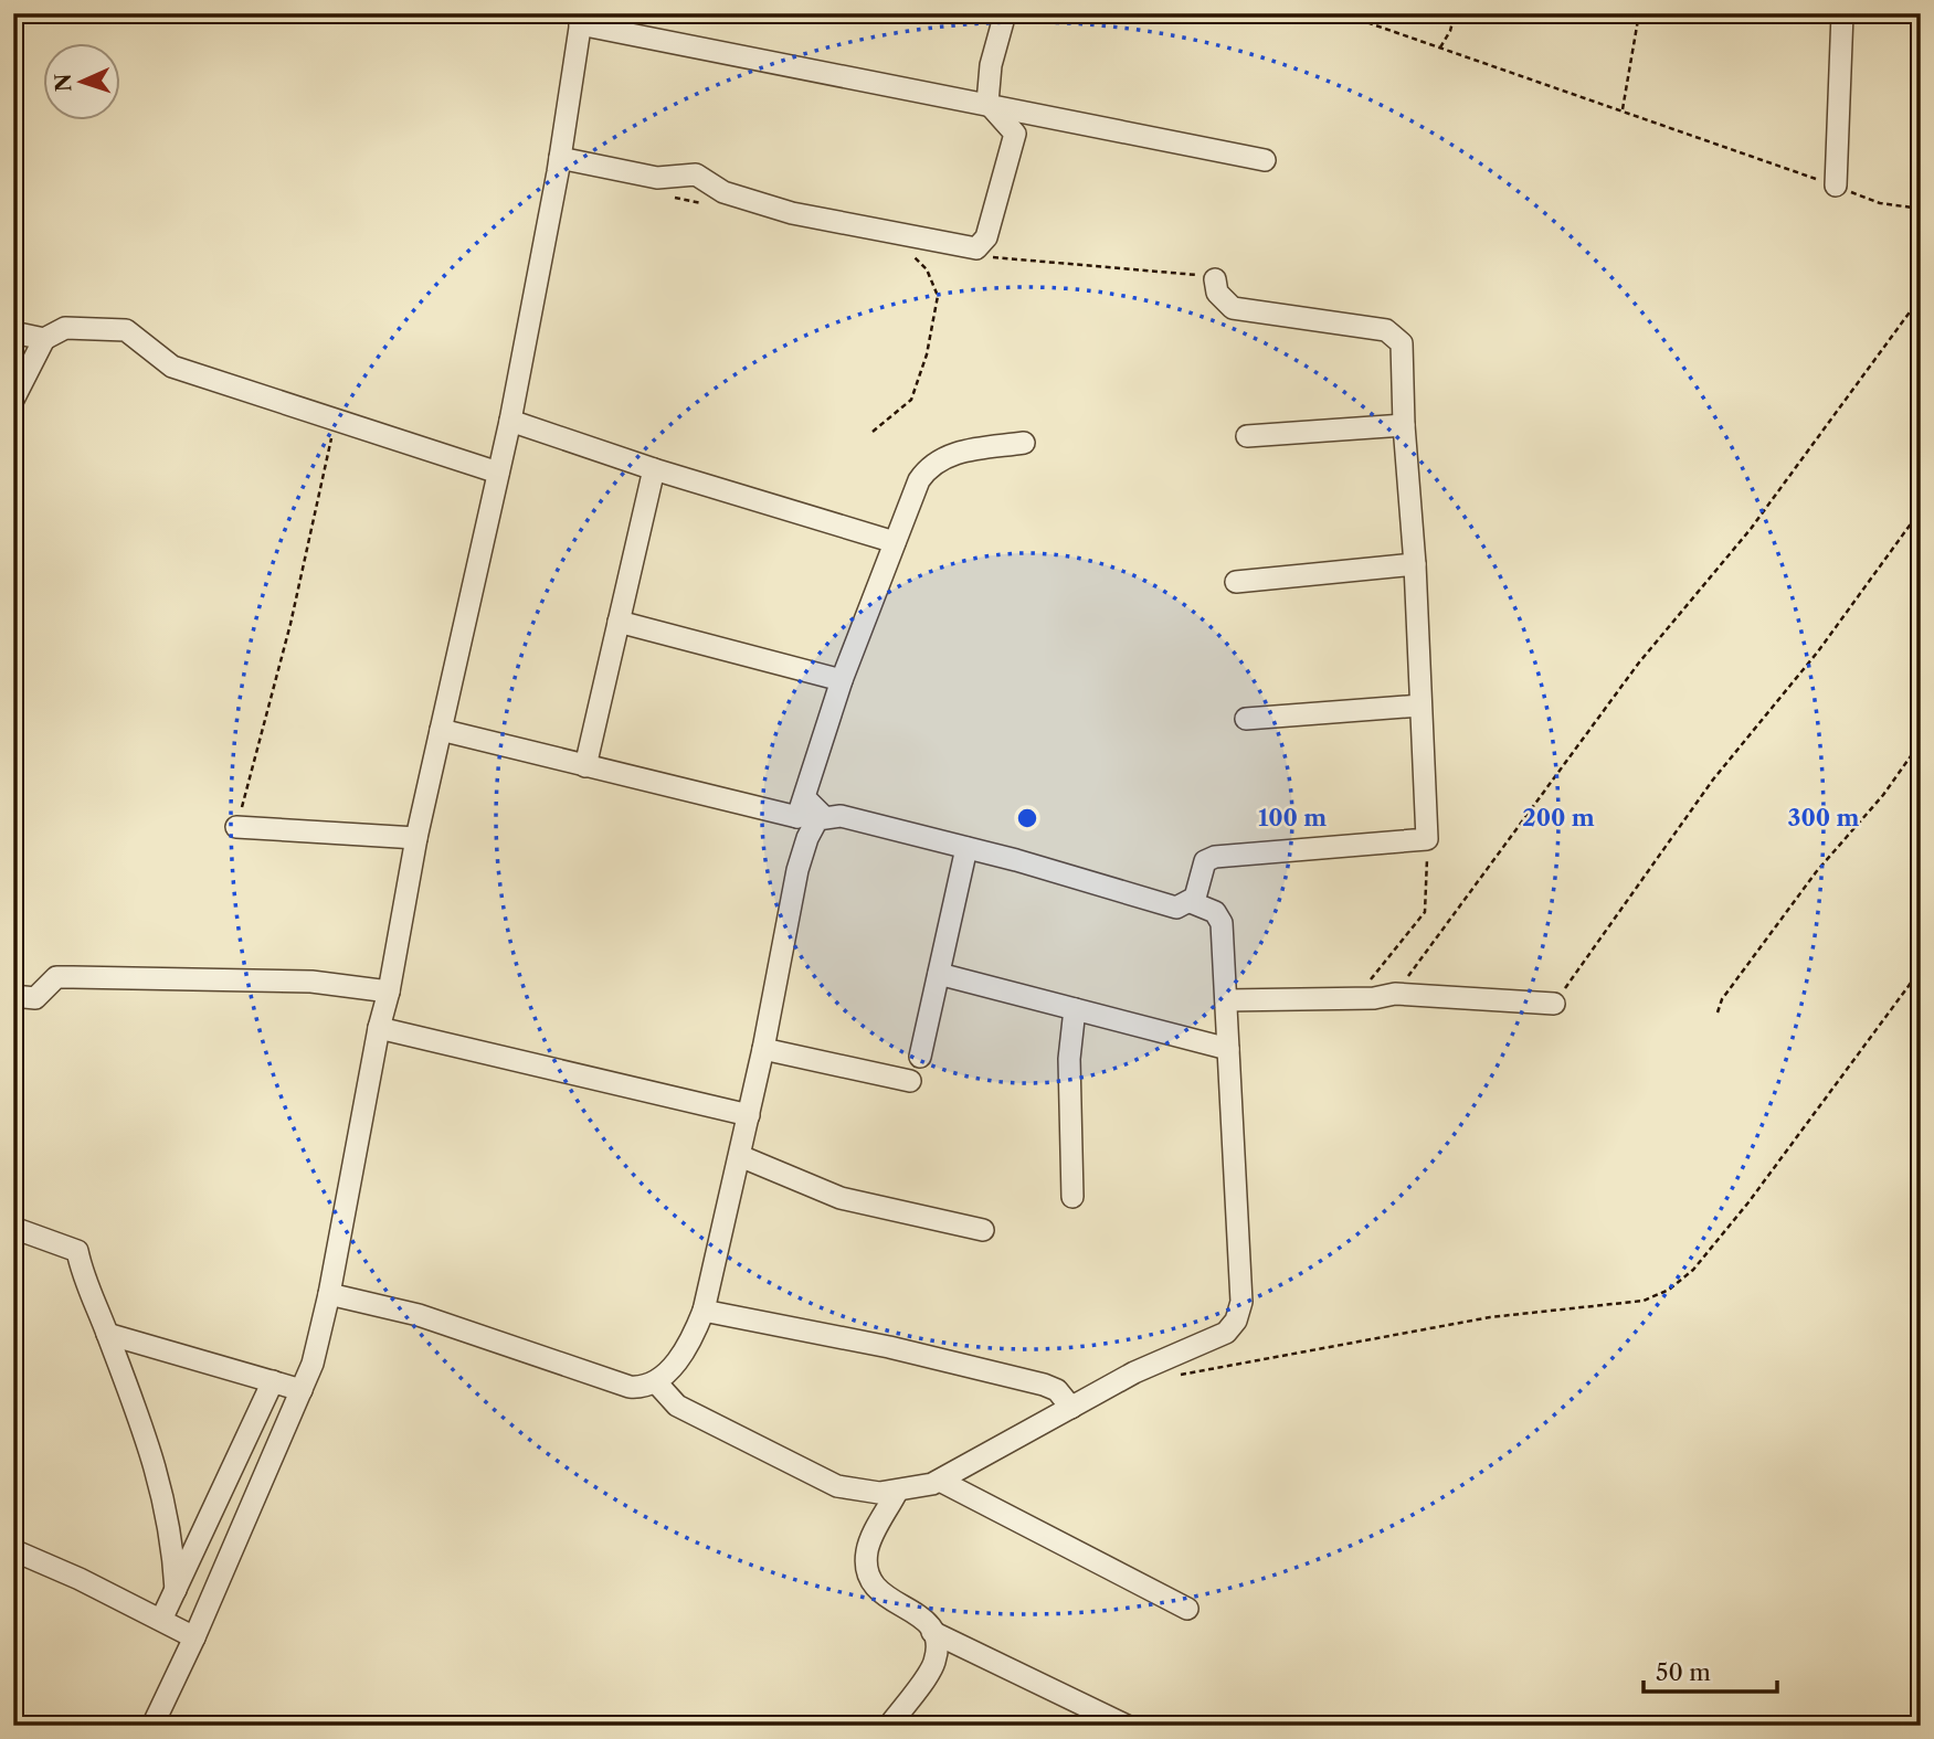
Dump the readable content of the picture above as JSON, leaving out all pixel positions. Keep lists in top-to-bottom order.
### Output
{
  "scale_bar": "50 m",
  "north": "left",
  "rings": ["100 m", "200 m", "300 m"]
}
